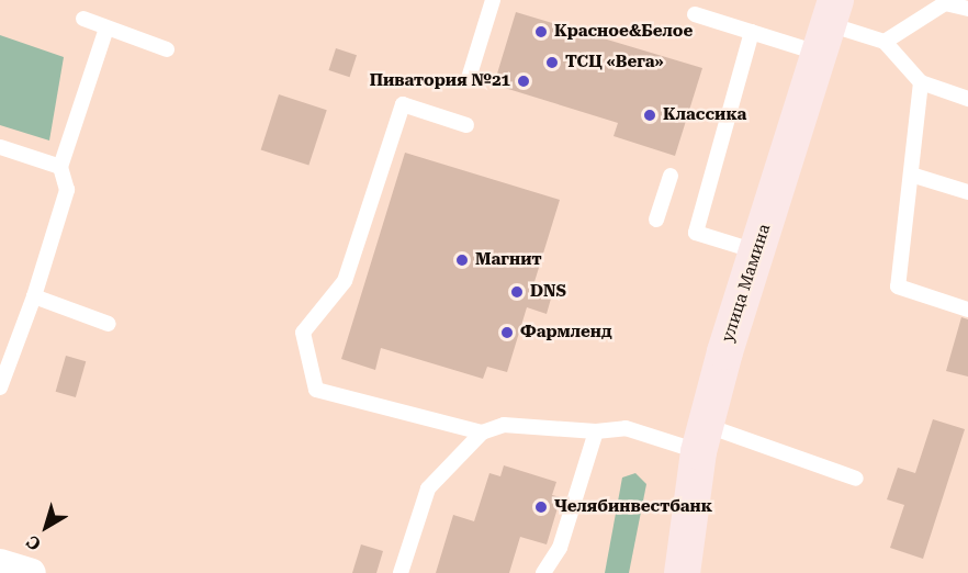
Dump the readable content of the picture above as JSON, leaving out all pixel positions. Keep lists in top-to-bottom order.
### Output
{
  "streets": {
    "main road": ["улица Мамина"]
  },
  "places": [
    "Красное&Белое",
    "ТСЦ «Вега»",
    "Пиватория №21",
    "Классика",
    "Магнит",
    "DNS",
    "Фармленд",
    "Челябинвестбанк"
  ],
  "north": "bottom left"
}
